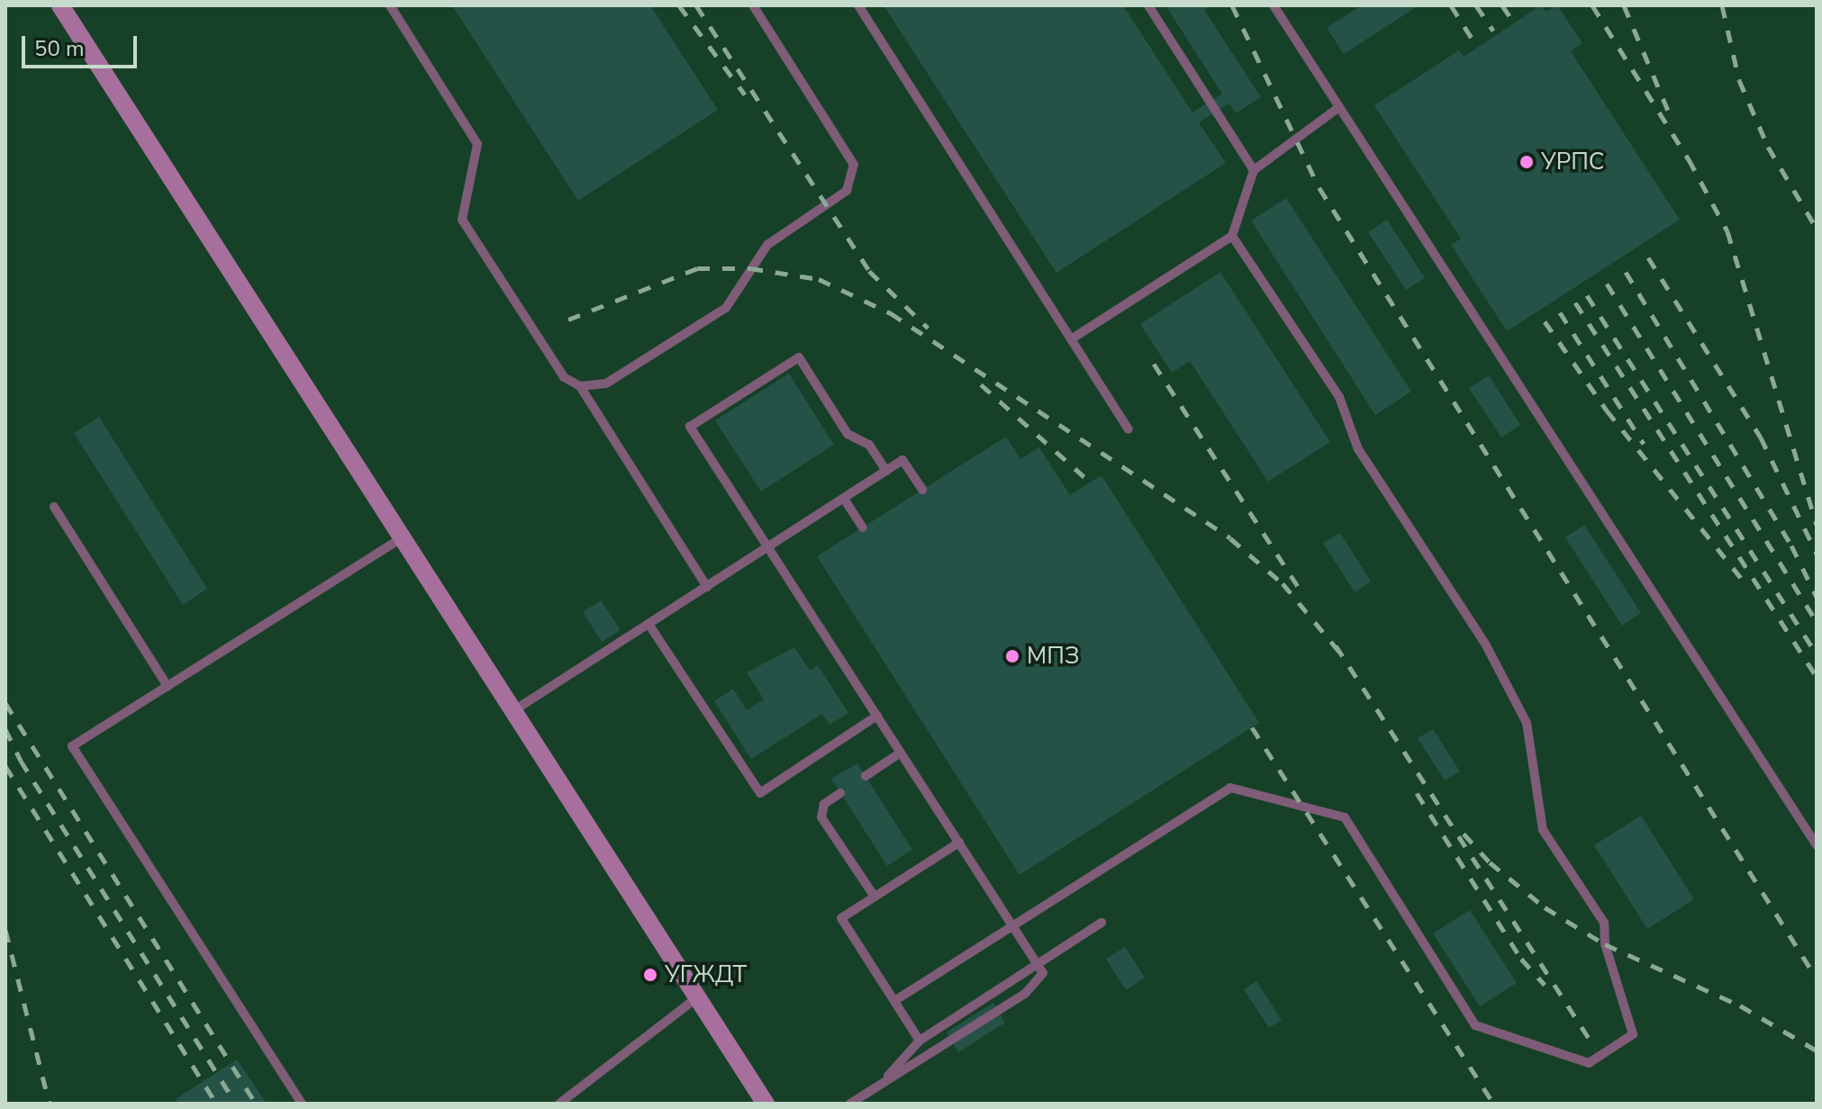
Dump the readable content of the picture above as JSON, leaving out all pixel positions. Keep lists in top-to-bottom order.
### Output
{
  "places": ["УРПС", "МПЗ", "УГЖДТ"],
  "scale_bar": "50 m"
}
